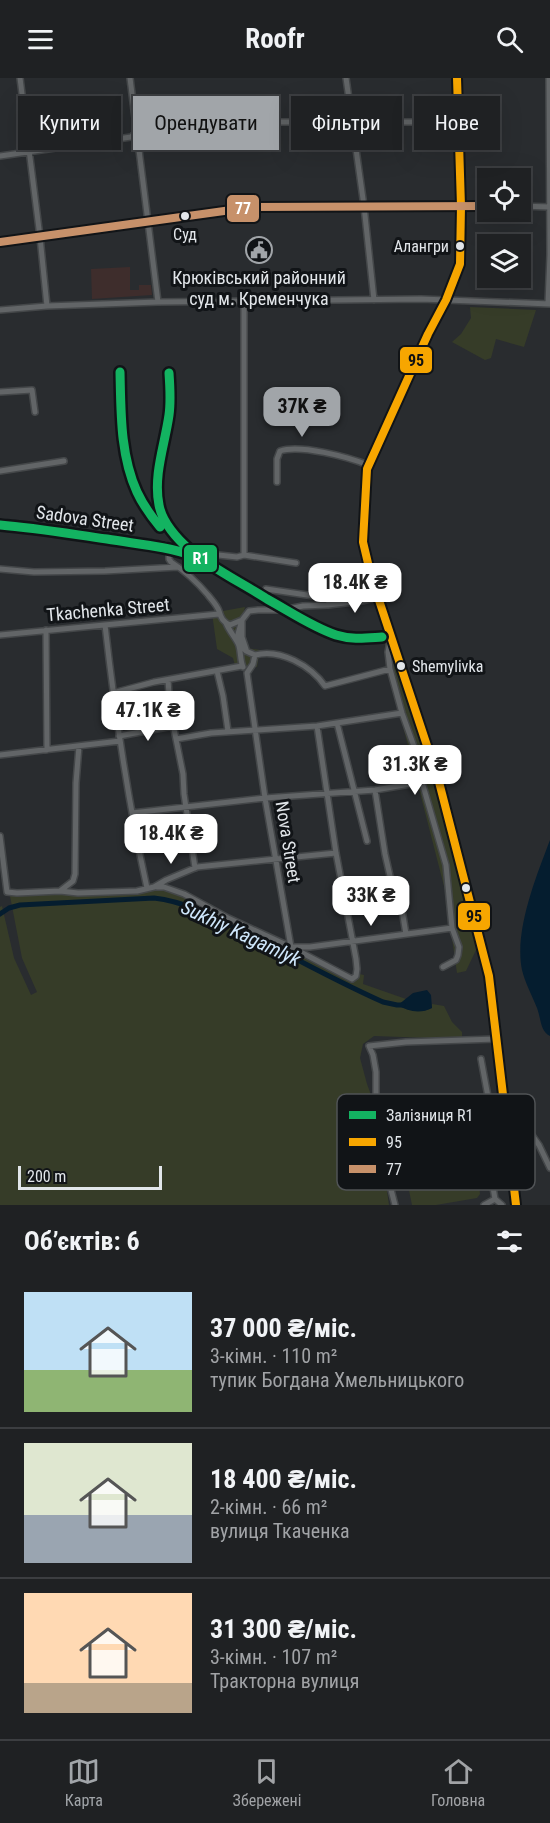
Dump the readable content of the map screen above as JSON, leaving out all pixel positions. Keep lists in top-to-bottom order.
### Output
{
  "streets": {
    "street": ["Sadova Street", "Tkachenka Street", "Nova Street"]
  },
  "water": ["Sukhiy Kagamlyk"],
  "places": {
    "other": ["Суд", "Алангри", "Shemylivka"],
    "public building": ["Крюківський районний суд м. Кременчука"]
  },
  "lines": ["transit line 95", "transit line 77", "rail line R1"],
  "legend": ["Залізниця R1", "95", "77"],
  "scale_bar": "200 m",
  "page": {
    "header": "Roofr",
    "chip": [
      "Купити",
      "Орендувати",
      "Фільтри",
      "Нове"
    ],
    "price": [
      "37K ₴",
      "18.4K ₴",
      "47.1K ₴",
      "31.3K ₴",
      "18.4K ₴",
      "33K ₴"
    ],
    "scale": "200 m",
    "heading": "Об’єктів: 6",
    "list": [
      {
        "name": "37 000 ₴/міс.",
        "note": "3-кімн. · 110 m² · тупик Богдана Хмельницького"
      },
      {
        "name": "18 400 ₴/міс.",
        "note": "2-кімн. · 66 m² · вулиця Ткаченка"
      },
      {
        "name": "31 300 ₴/міс.",
        "note": "3-кімн. · 107 m² · Тракторна вулиця"
      }
    ],
    "tabs": ["Карта", "Збережені", "Головна"]
  }
}
